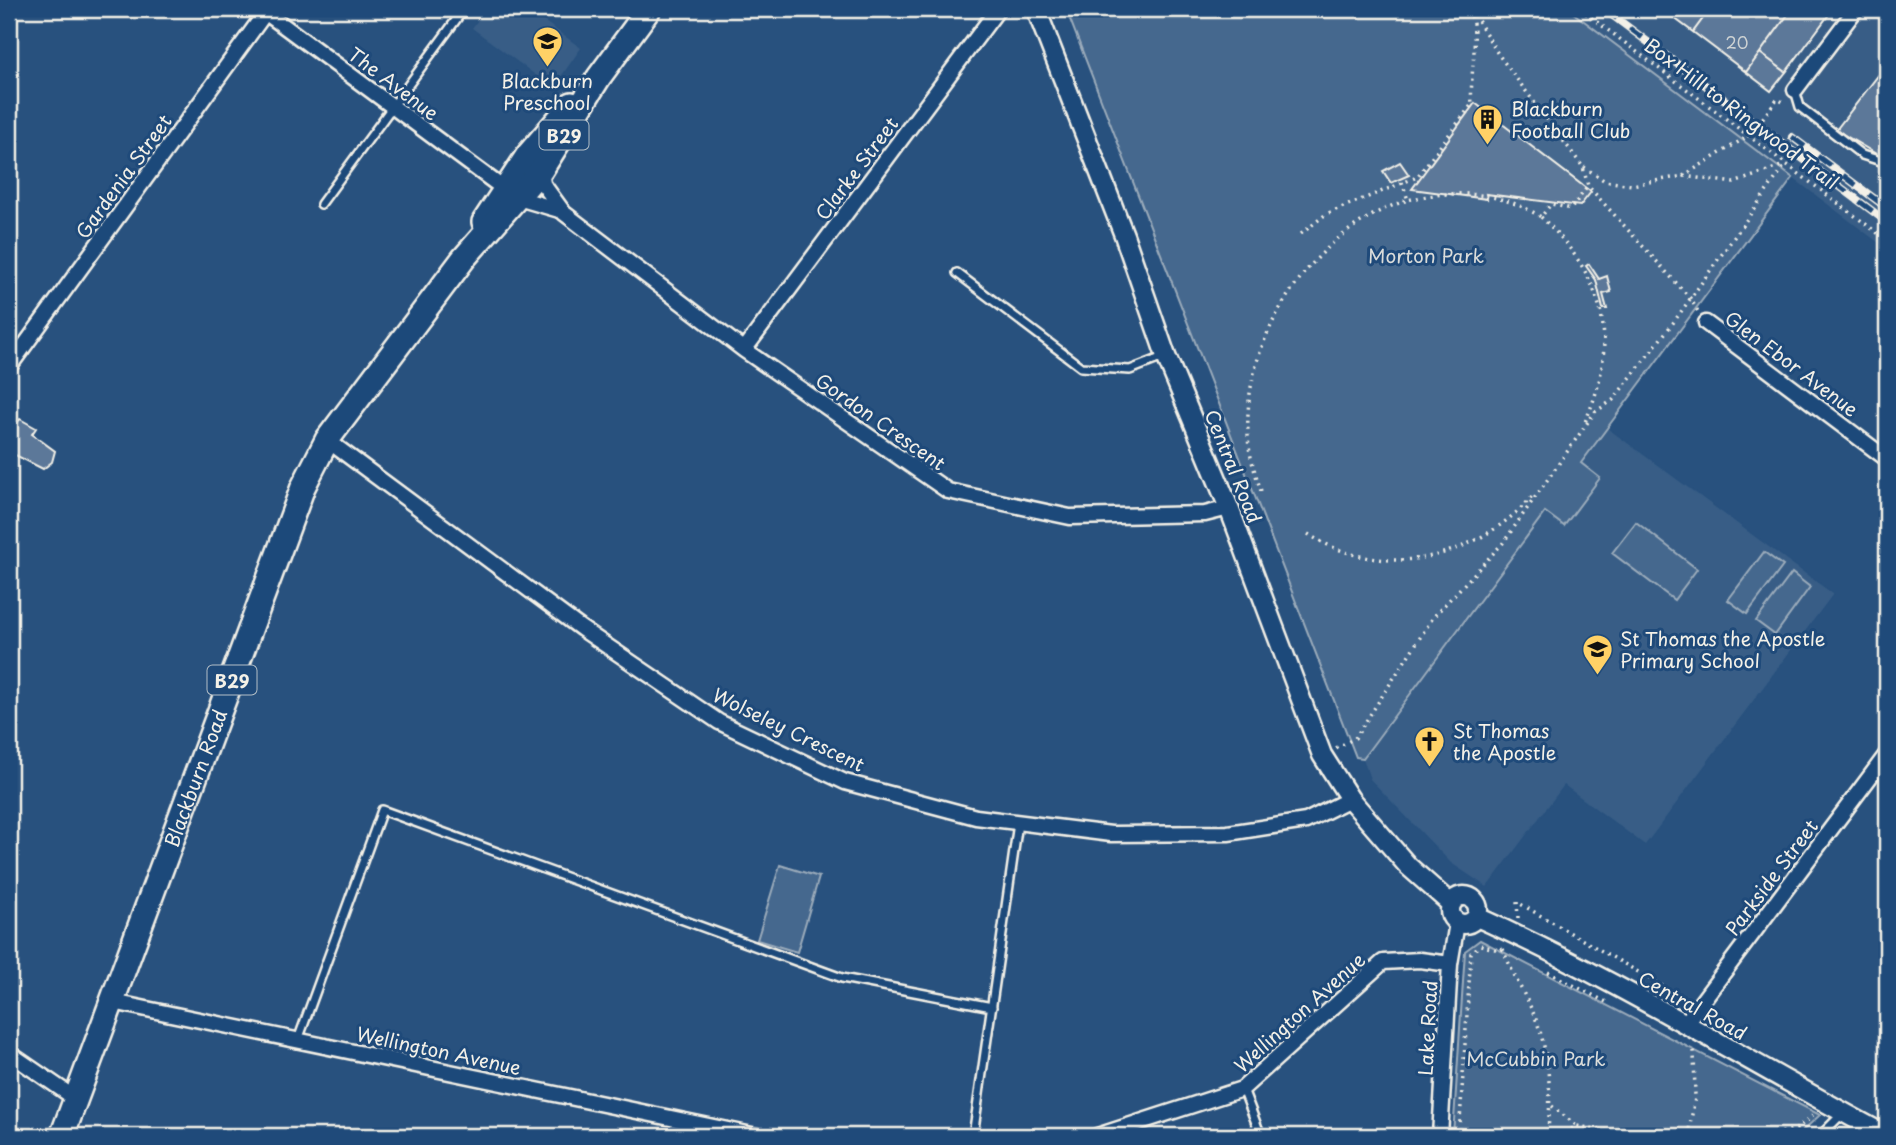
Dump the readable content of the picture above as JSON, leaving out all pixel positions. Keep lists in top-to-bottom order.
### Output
{
  "streets": {
    "main road": ["B29", "Blackburn Road"],
    "street": [
      "The Avenue",
      "Clarke Street",
      "Gardenia Street",
      "Glen Ebor Avenue",
      "Gordon Crescent",
      "Central Road",
      "Wolseley Crescent",
      "Parkside Street",
      "Wellington Avenue",
      "Lake Road"
    ],
    "path": ["Box Hill to Ringwood Trail"]
  },
  "crossings": [
    ["The Avenue", "Gardenia Street"],
    ["The Avenue", "Gordon Crescent"],
    ["The Avenue", "Blackburn Road"],
    ["Clarke Street", "Gordon Crescent"],
    ["Gordon Crescent", "Central Road"],
    ["Gordon Crescent", "Blackburn Road"],
    ["Central Road", "Wolseley Crescent"],
    ["Central Road", "Parkside Street"],
    ["Central Road", "Lake Road"],
    ["Wolseley Crescent", "Blackburn Road"],
    ["Blackburn Road", "Wellington Avenue"],
    ["Wellington Avenue", "Lake Road"]
  ],
  "parks": ["Morton Park", "McCubbin Park"],
  "places": {
    "school or university": ["Blackburn Preschool", "St Thomas the Apostle Primary School"],
    "building": ["Blackburn Football Club"],
    "church": ["St Thomas the Apostle"]
  },
  "house_numbers": ["20"]
}
